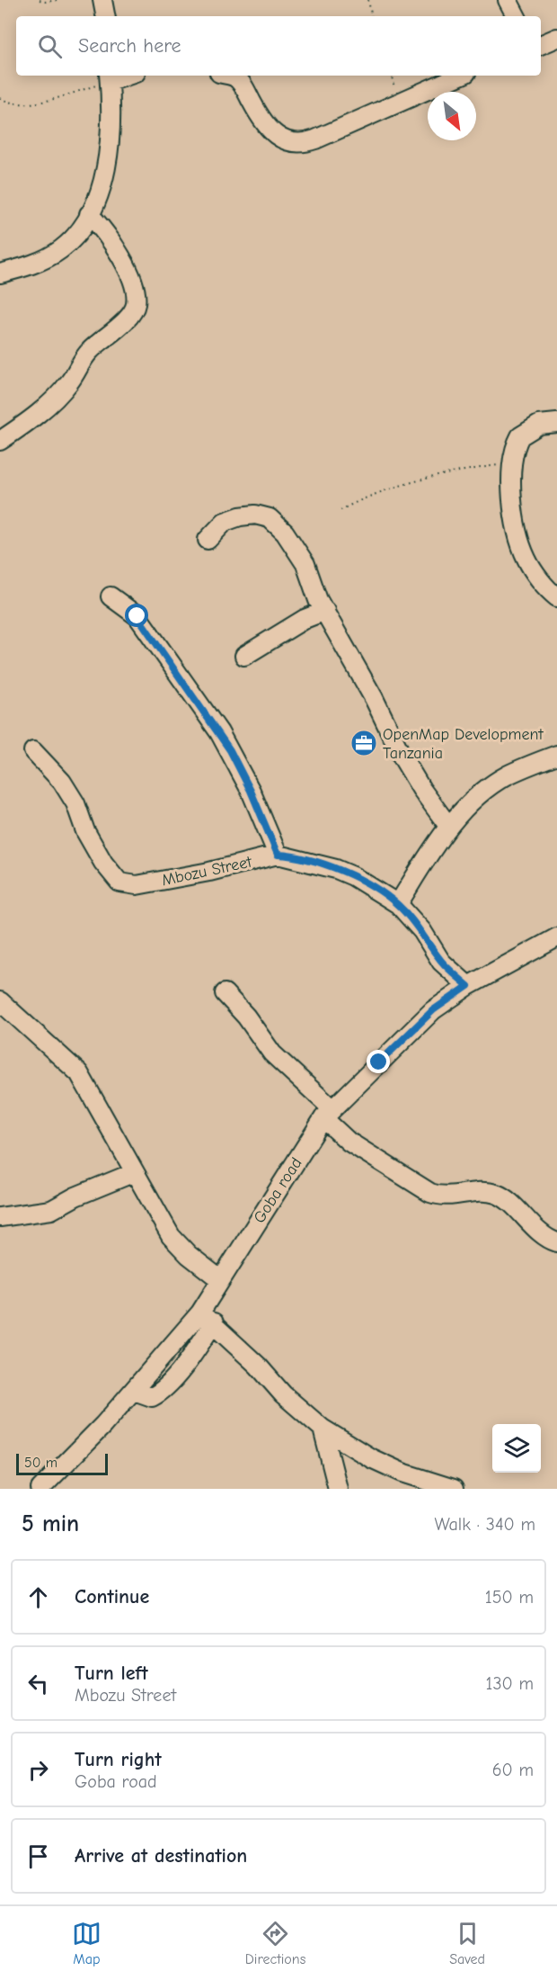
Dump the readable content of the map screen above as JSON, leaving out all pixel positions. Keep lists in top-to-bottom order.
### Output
{
  "streets": {
    "street": ["Mbozu Street", "Goba road"]
  },
  "crossings": [
    ["Mbozu Street", "Goba road"]
  ],
  "places": {
    "office": ["OpenMap Development Tanzania"]
  },
  "scale_bar": "50 m",
  "north": "bottom right",
  "page": {
    "search": "Search here",
    "scale": "50 m",
    "heading": ["5 min", "Walk · 340 m"],
    "list": [
      ["Continue", "150 m"],
      ["Turn left", "Mbozu Street", "130 m"],
      ["Turn right", "Goba road", "60 m"],
      "Arrive at destination"
    ],
    "nav": ["Map", "Directions", "Saved"]
  }
}
